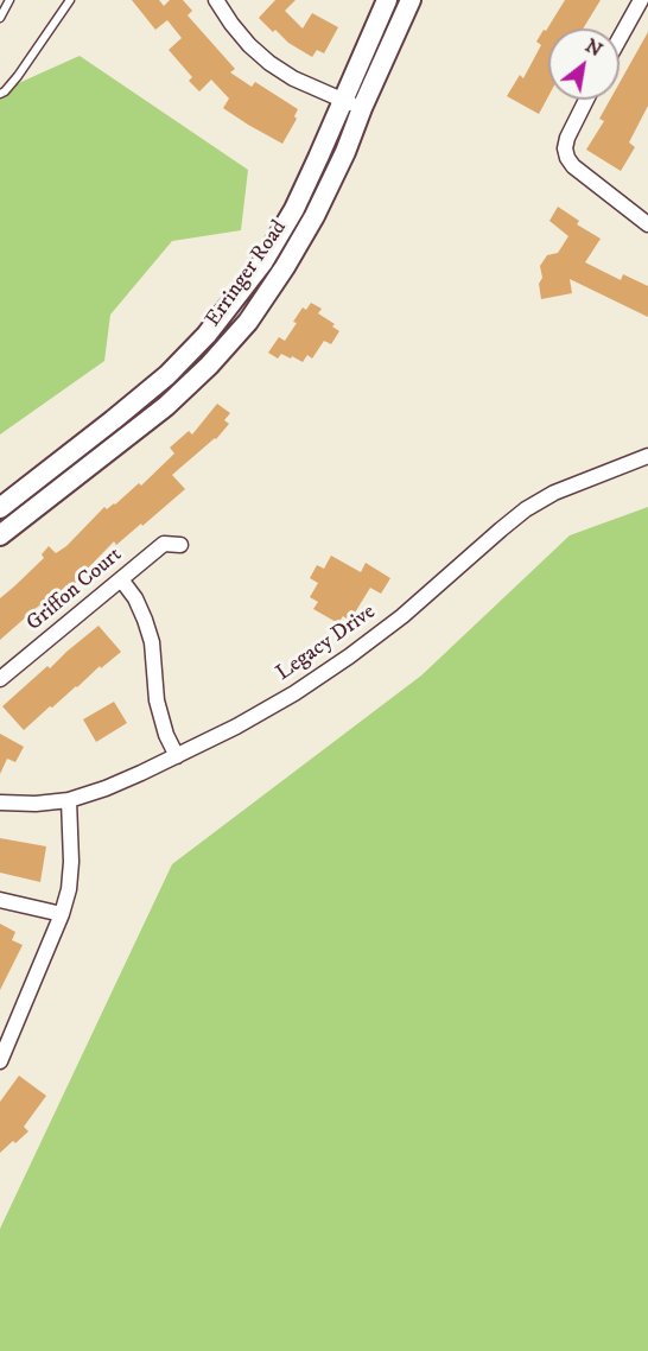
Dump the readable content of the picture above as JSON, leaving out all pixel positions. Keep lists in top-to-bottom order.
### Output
{
  "streets": {
    "main road": ["Erringer Road"],
    "street": ["Griffon Court", "Legacy Drive"]
  },
  "north": "top right"
}
